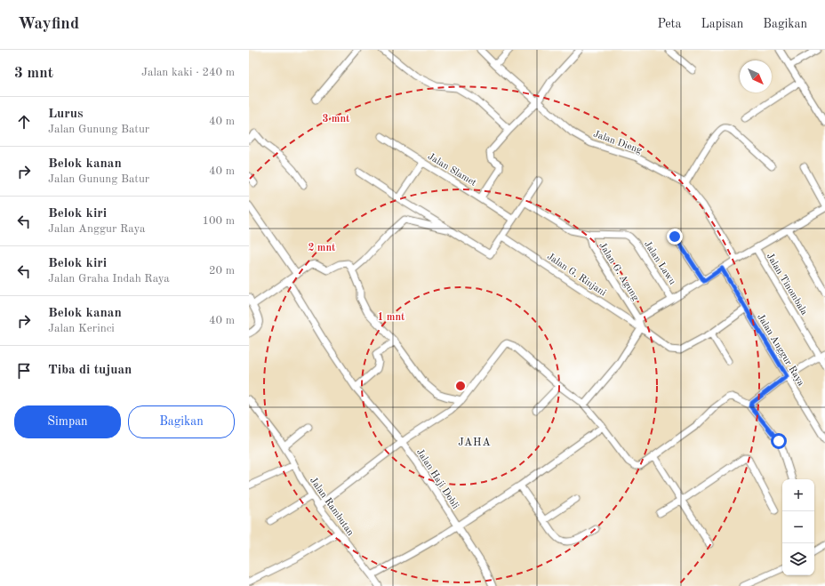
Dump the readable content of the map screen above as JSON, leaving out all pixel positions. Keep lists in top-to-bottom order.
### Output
{
  "streets": {
    "street": [
      "Jalan Dieng",
      "Jalan Slamet",
      "Jalan Lawu",
      "Jalan G. Agung",
      "Jalan G. Rinjani",
      "Jalan Tinombala",
      "Jalan Anggur Raya",
      "Jalan Haji Dobli",
      "Jalan Rambutan"
    ]
  },
  "crossings": [
    ["Jalan Lawu", "Jalan G. Agung"],
    ["Jalan G. Agung", "Jalan G. Rinjani"],
    ["Jalan G. Rinjani", "Jalan Anggur Raya"]
  ],
  "districts": ["JAHA"],
  "north": "bottom right",
  "page": {
    "header": "Wayfind",
    "nav": ["Peta", "Lapisan", "Bagikan"],
    "heading": ["3 mnt", "Jalan kaki · 240 m"],
    "list": [
      ["Lurus", "Jalan Gunung Batur", "40 m"],
      ["Belok kanan", "Jalan Gunung Batur", "40 m"],
      ["Belok kiri", "Jalan Anggur Raya", "100 m"],
      ["Belok kiri", "Jalan Graha Indah Raya", "20 m"],
      ["Belok kanan", "Jalan Kerinci", "40 m"],
      "Tiba di tujuan"
    ],
    "buttons": ["Simpan", "Bagikan"],
    "map_buttons": ["+", "−"]
  },
  "rings": ["3 mnt", "2 mnt", "1 mnt"]
}
